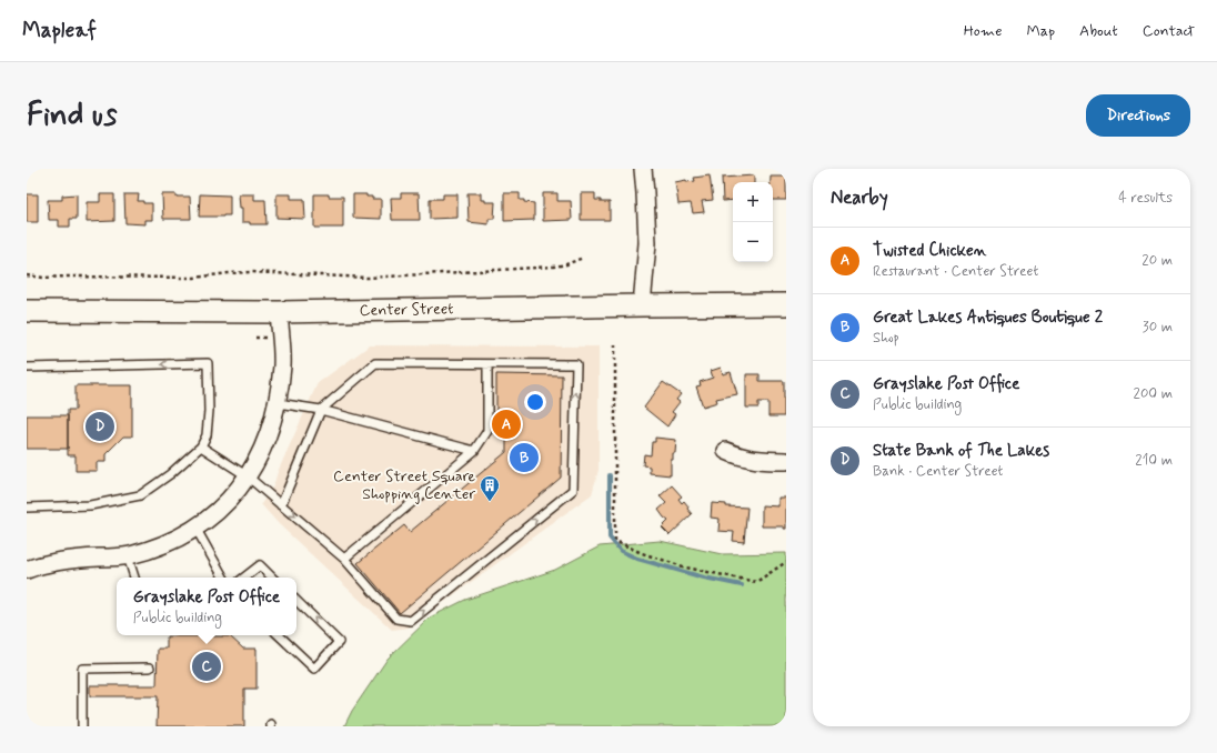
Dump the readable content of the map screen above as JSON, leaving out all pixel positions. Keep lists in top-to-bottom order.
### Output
{
  "streets": {
    "street": ["Center Street"]
  },
  "places": {
    "building": ["Center Street Square Shopping Center"]
  },
  "page": {
    "header": "Mapleaf",
    "nav": [
      "Home",
      "Map",
      "About",
      "Contact"
    ],
    "buttons": "Directions",
    "title": "Find us",
    "heading": ["Nearby", "4 results"],
    "map_buttons": ["+", "−"],
    "list": [
      {
        "mark": "A",
        "name": "Twisted Chicken",
        "note": "Restaurant · Center Street",
        "value": "20 m"
      },
      {
        "mark": "B",
        "name": "Great Lakes Antiques Boutique 2",
        "note": "Shop",
        "value": "30 m"
      },
      {
        "mark": "C",
        "name": "Grayslake Post Office",
        "note": "Public building",
        "value": "200 m"
      },
      {
        "mark": "D",
        "name": "State Bank of The Lakes",
        "note": "Bank · Center Street",
        "value": "210 m"
      }
    ],
    "pins": [
      "A",
      "D",
      "B",
      "C"
    ],
    "popup": ["Grayslake Post Office", "Public building"]
  }
}
